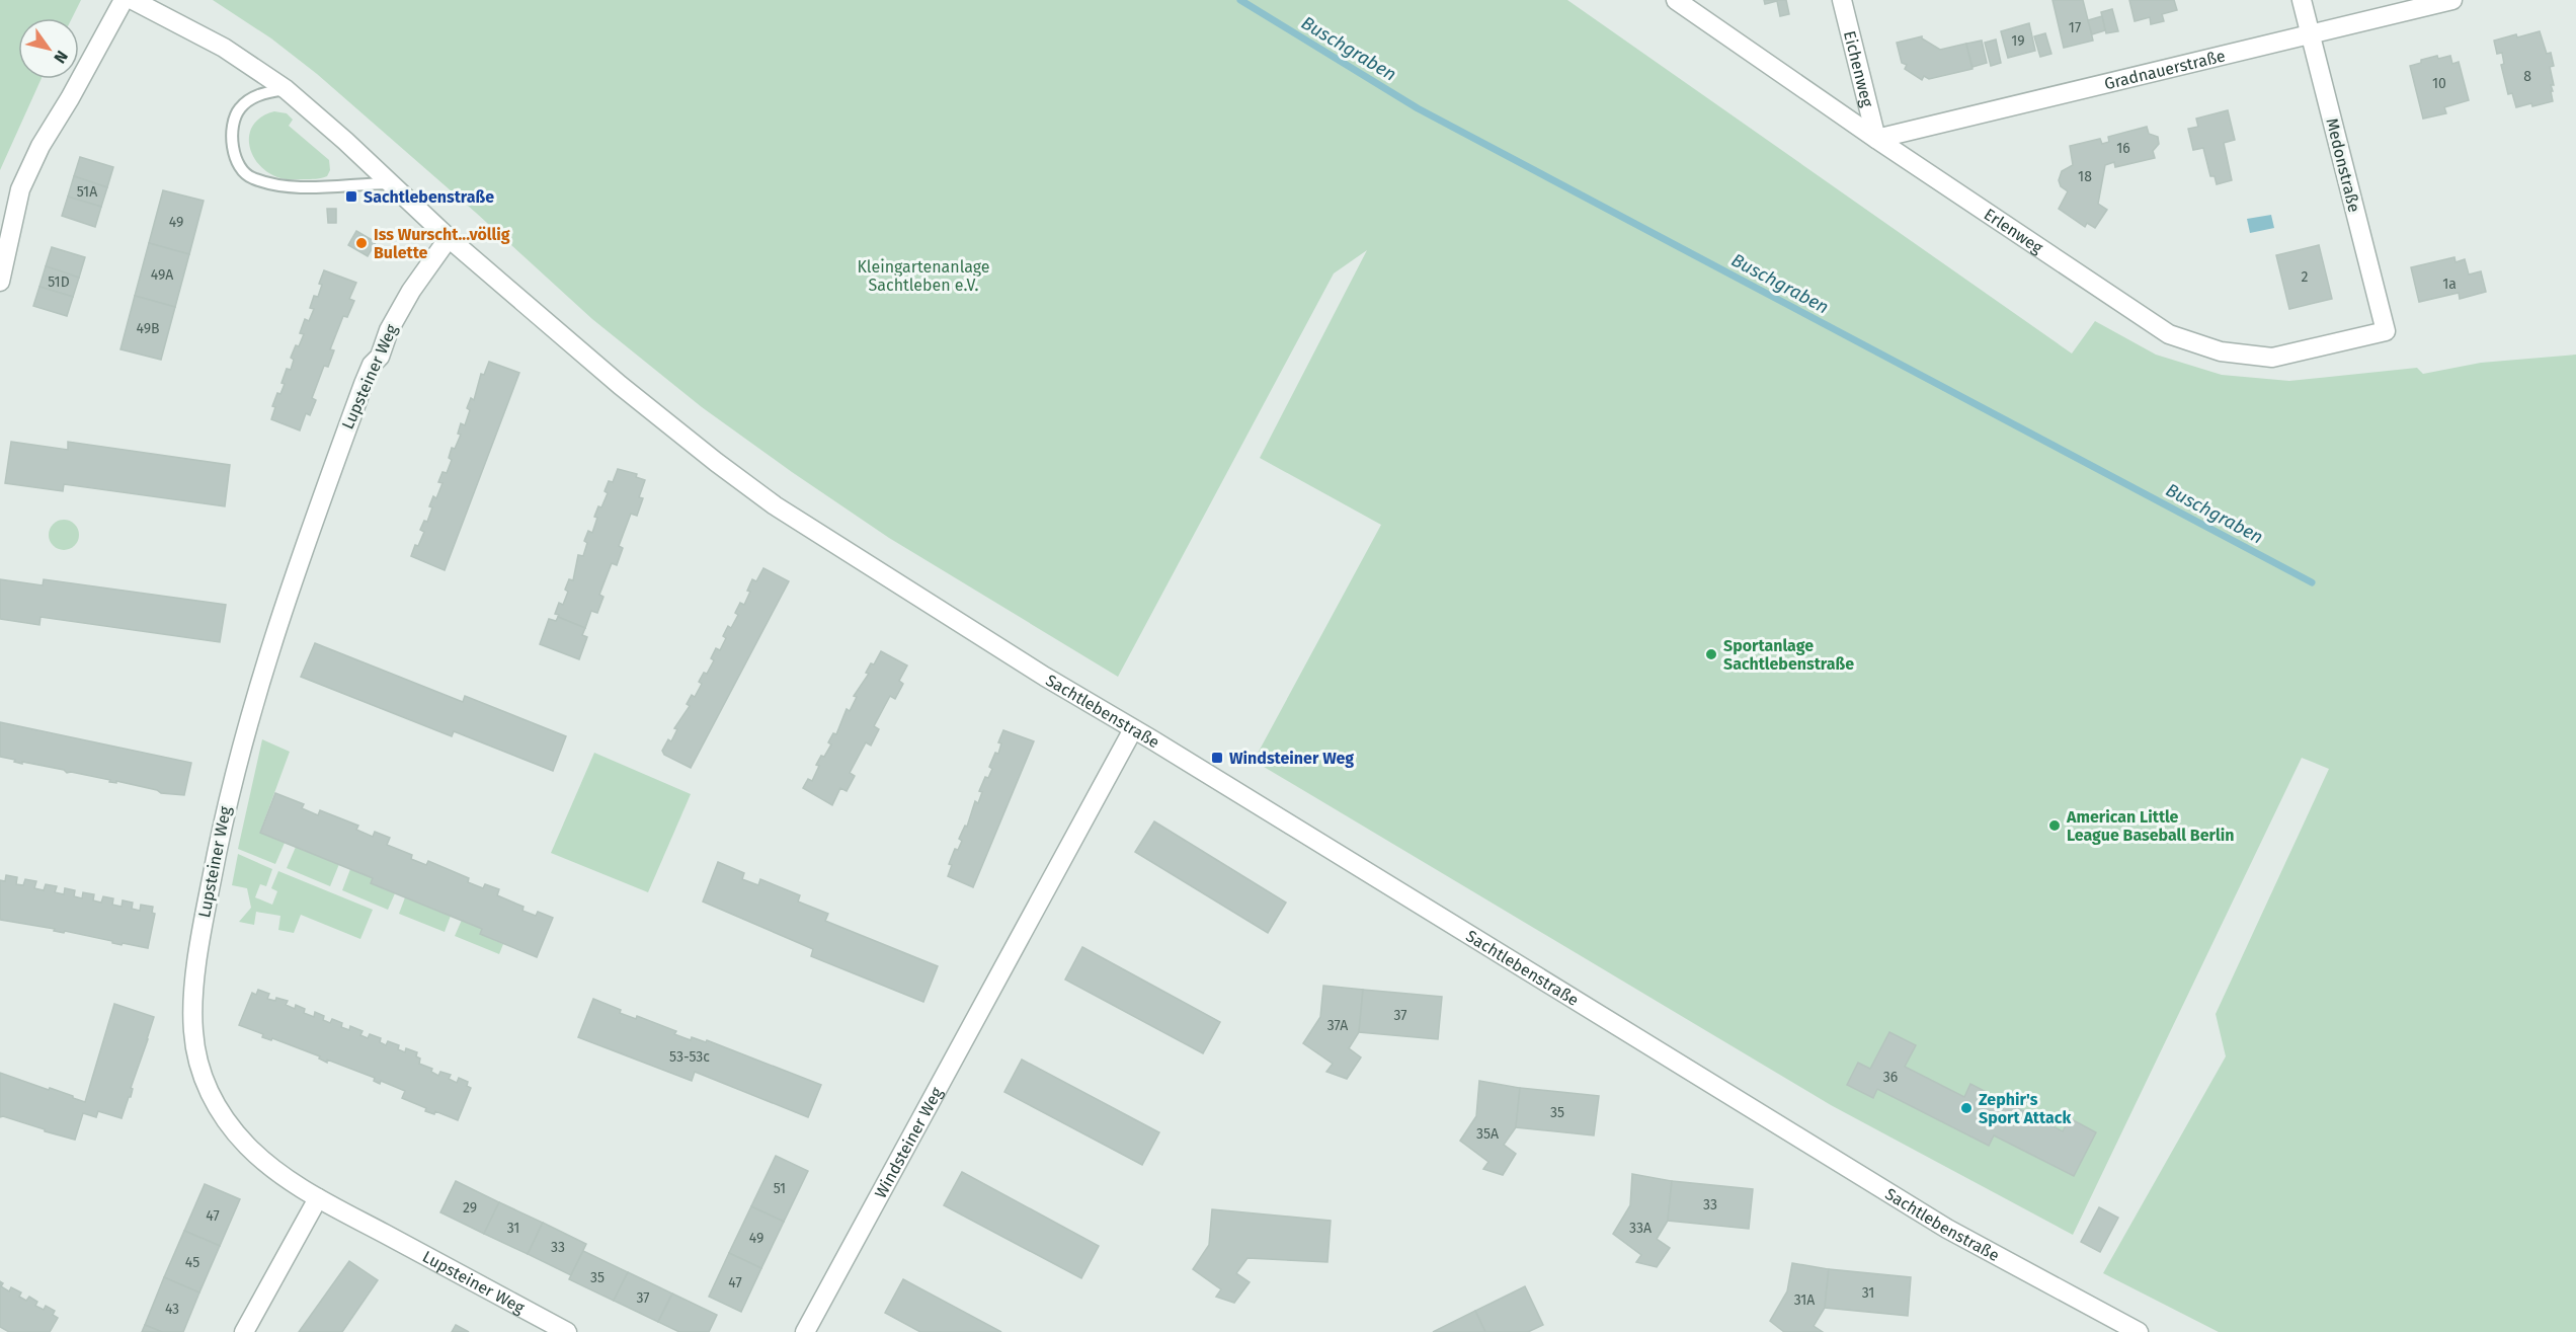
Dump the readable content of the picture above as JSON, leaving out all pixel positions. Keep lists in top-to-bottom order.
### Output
{
  "streets": {
    "street": [
      "Eichenweg",
      "Gradnauerstraße",
      "Medonstraße",
      "Erlenweg",
      "Lupsteiner Weg",
      "Sachtlebenstraße",
      "Windsteiner Weg"
    ]
  },
  "crossings": [
    ["Eichenweg", "Gradnauerstraße"],
    ["Eichenweg", "Erlenweg"],
    ["Gradnauerstraße", "Medonstraße"],
    ["Gradnauerstraße", "Erlenweg"],
    ["Medonstraße", "Erlenweg"],
    ["Lupsteiner Weg", "Sachtlebenstraße"],
    ["Sachtlebenstraße", "Windsteiner Weg"]
  ],
  "water": ["Buschgraben"],
  "parks": ["Kleingartenanlage Sachtleben e.V."],
  "places": {
    "transit": ["Sachtlebenstraße", "Windsteiner Weg"],
    "other": [
      "Iss Wurscht...völlig Bulette",
      "Sportanlage Sachtlebenstraße",
      "American Little League Baseball Berlin",
      "Zephir's Sport Attack"
    ]
  },
  "house_numbers": [
    "17",
    "19",
    "8",
    "10",
    "16",
    "18",
    "51A",
    "49",
    "49A",
    "2",
    "51D",
    "1a",
    "49B",
    "37",
    "37A",
    "53-53c",
    "36",
    "35",
    "35A",
    "51",
    "33",
    "29",
    "47",
    "31",
    "33A",
    "49",
    "33",
    "45",
    "35",
    "47",
    "31",
    "37",
    "31A",
    "43"
  ],
  "north": "bottom right"
}
